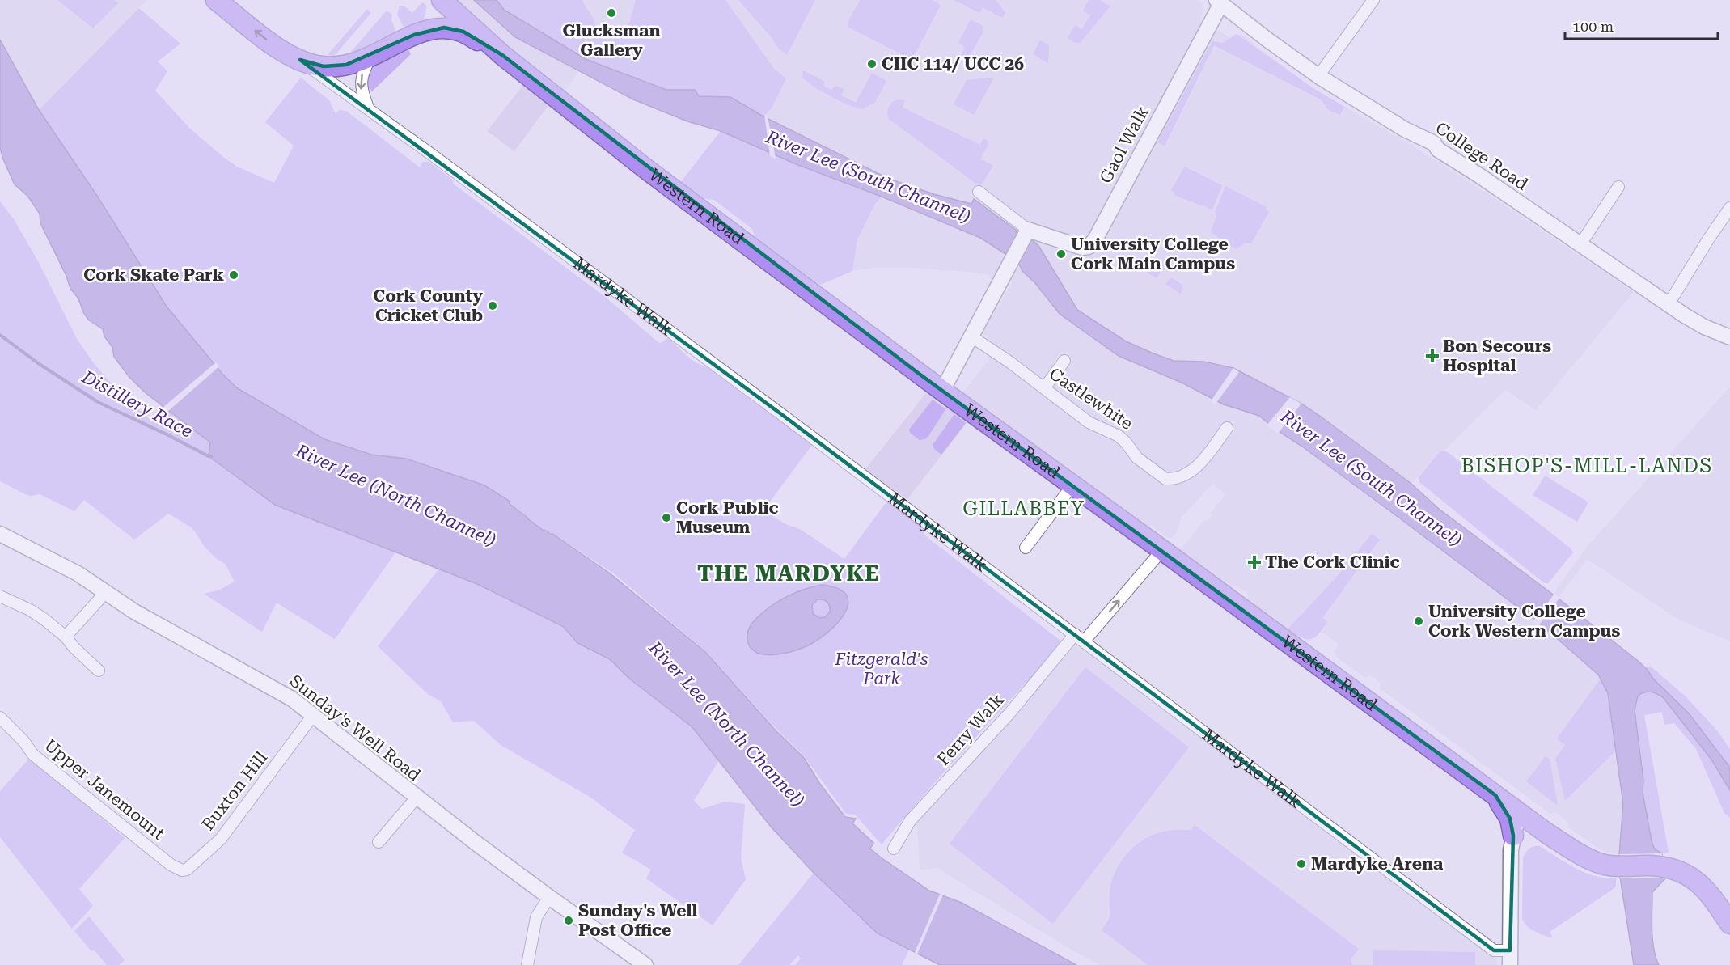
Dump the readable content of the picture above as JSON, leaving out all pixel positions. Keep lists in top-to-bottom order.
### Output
{
  "streets": {
    "highway": ["Western Road", "Mardyke Walk"],
    "street": [
      "Gaol Walk",
      "College Road",
      "Castlewhite",
      "Sunday's Well Road",
      "Ferry Walk",
      "Upper Janemount",
      "Buxton Hill"
    ]
  },
  "crossings": [
    ["Gaol Walk", "College Road"],
    ["Western Road", "Mardyke Walk"],
    ["Western Road", "Ferry Walk"],
    ["Mardyke Walk", "Ferry Walk"],
    ["Sunday's Well Road", "Buxton Hill"],
    ["Upper Janemount", "Buxton Hill"]
  ],
  "districts": ["BISHOP'S-MILL-LANDS", "GILLABBEY", "THE MARDYKE"],
  "water": ["River Lee (South Channel)", "Distillery Race", "River Lee (North Channel)"],
  "parks": ["Fitzgerald's Park"],
  "places": {
    "other": [
      "Glucksman Gallery",
      "CIIC 114/ UCC 26",
      "University College Cork Main Campus",
      "Cork Skate Park",
      "Cork County Cricket Club",
      "Cork Public Museum",
      "University College Cork Western Campus",
      "Mardyke Arena",
      "Sunday's Well Post Office"
    ],
    "health": ["Bon Secours Hospital", "The Cork Clinic"]
  },
  "scale_bar": "100 m"
}
